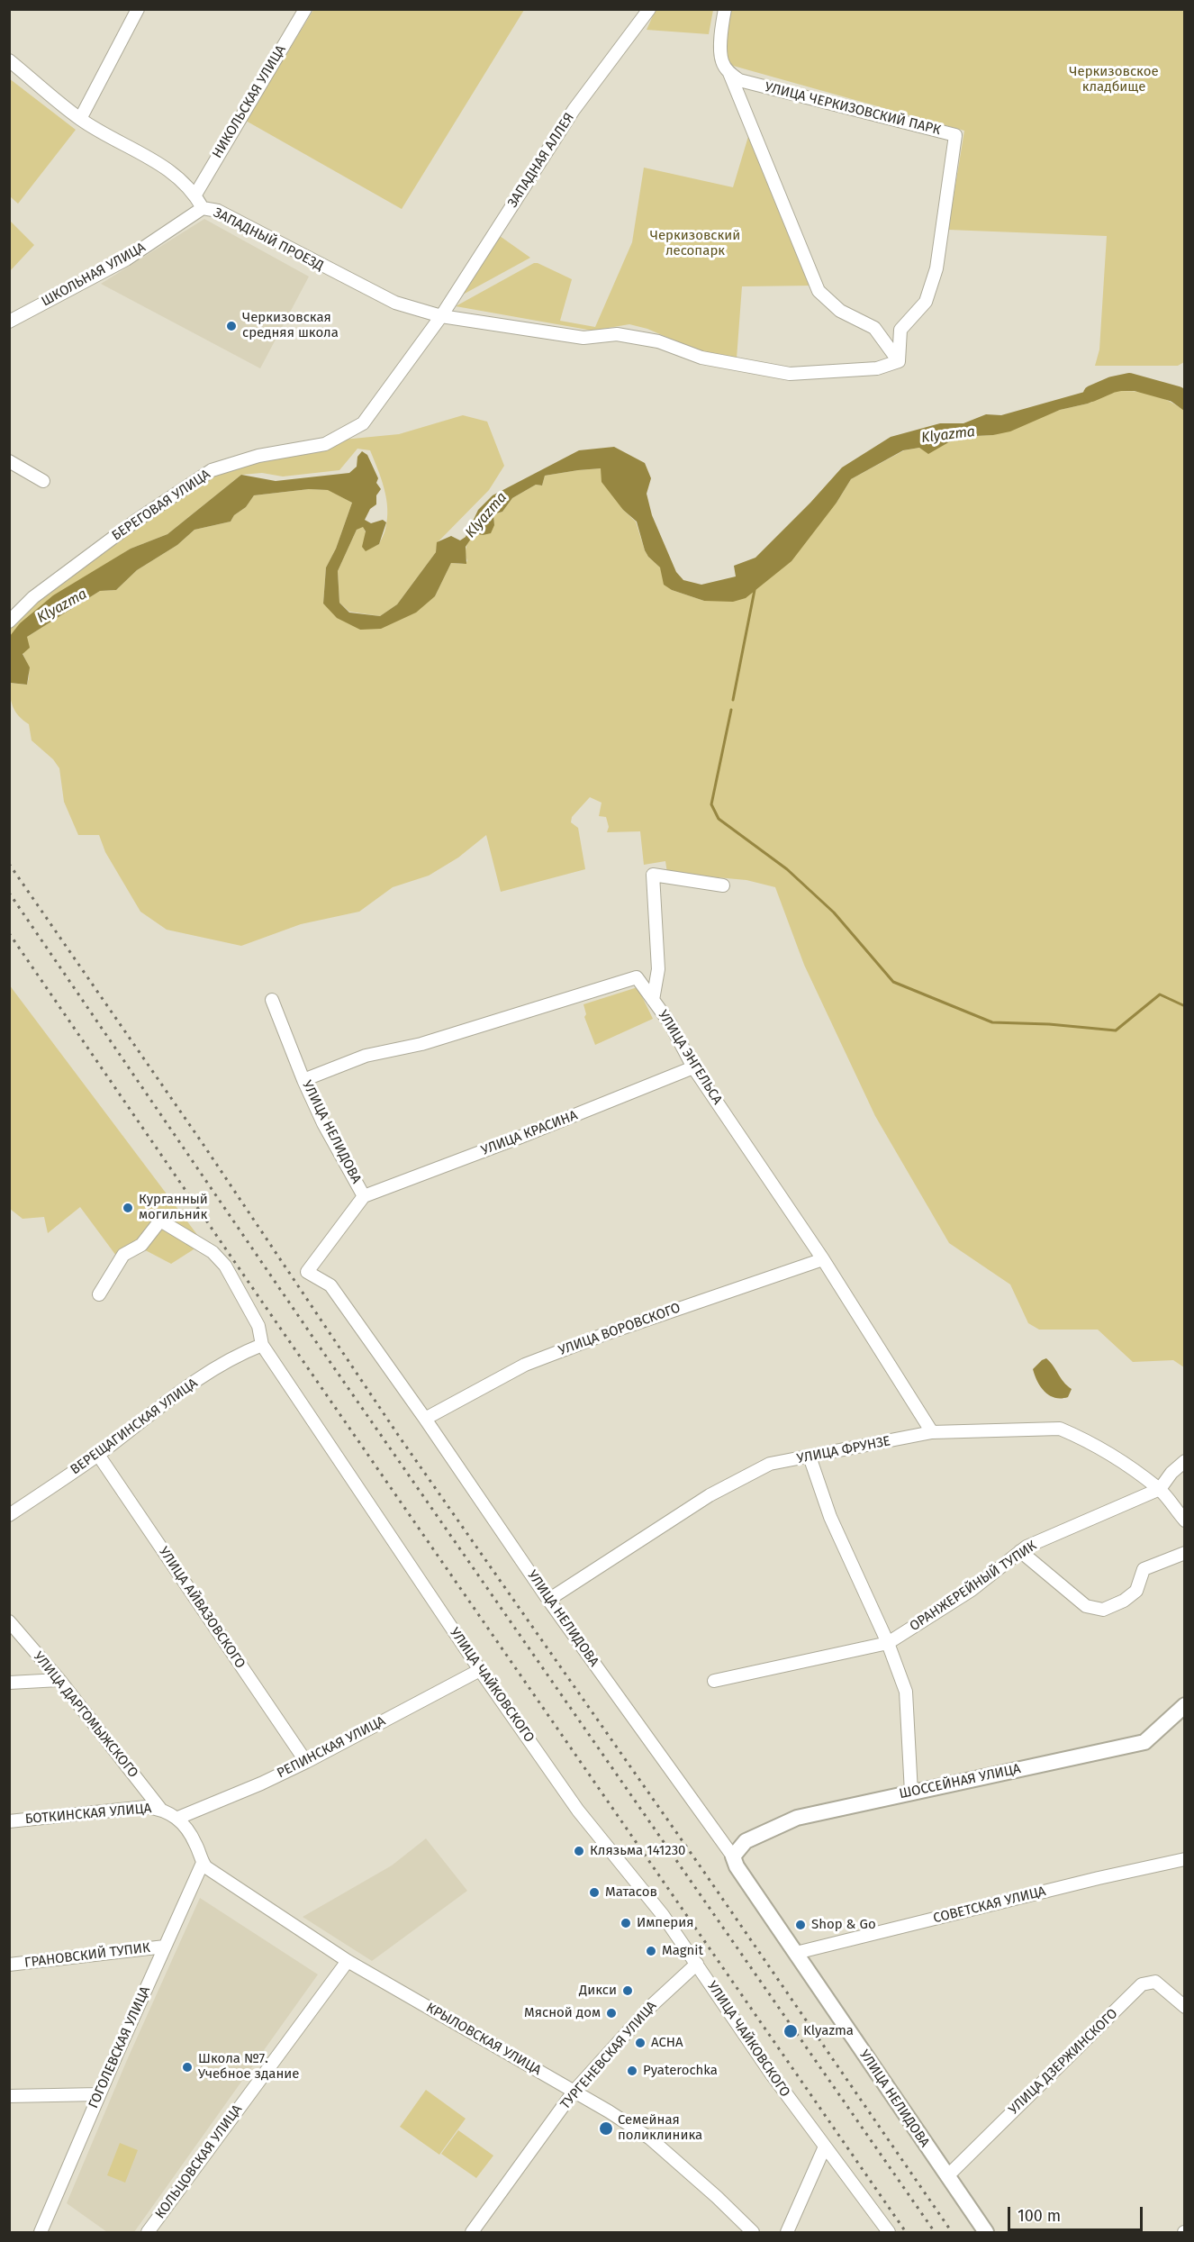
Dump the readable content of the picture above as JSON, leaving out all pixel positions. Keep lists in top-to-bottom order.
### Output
{
  "streets": {
    "main road": ["УЛИЦА НЕЛИДОВА", "ШОССЕЙНАЯ УЛИЦА"],
    "street": [
      "НИКОЛЬСКАЯ УЛИЦА",
      "УЛИЦА ЧЕРКИЗОВСКИЙ ПАРК",
      "ЗАПАДНАЯ АЛЛЕЯ",
      "ЗАПАДНЫЙ ПРОЕЗД",
      "ШКОЛЬНАЯ УЛИЦА",
      "БЕРЕГОВАЯ УЛИЦА",
      "УЛИЦА ЭНГЕЛЬСА",
      "УЛИЦА КРАСИНА",
      "УЛИЦА ВОРОВСКОГО",
      "ВЕРЕЩАГИНСКАЯ УЛИЦА",
      "УЛИЦА ФРУНЗЕ",
      "ОРАНЖЕРЕЙНЫЙ ТУПИК",
      "УЛИЦА АЙВАЗОВСКОГО",
      "УЛИЦА ЧАЙКОВСКОГО",
      "УЛИЦА ДАРГОМЫЖСКОГО",
      "РЕПИНСКАЯ УЛИЦА",
      "БОТКИНСКАЯ УЛИЦА",
      "СОВЕТСКАЯ УЛИЦА",
      "ГРАНОВСКИЙ ТУПИК",
      "КРЫЛОВСКАЯ УЛИЦА",
      "ГОГОЛЕВСКАЯ УЛИЦА",
      "ТУРГЕНЕВСКАЯ УЛИЦА",
      "УЛИЦА ДЗЕРЖИНСКОГО",
      "КОЛЬЦОВСКАЯ УЛИЦА"
    ]
  },
  "crossings": [
    ["НИКОЛЬСКАЯ УЛИЦА", "ЗАПАДНЫЙ ПРОЕЗД"],
    ["ЗАПАДНАЯ АЛЛЕЯ", "ЗАПАДНЫЙ ПРОЕЗД"],
    ["ЗАПАДНАЯ АЛЛЕЯ", "БЕРЕГОВАЯ УЛИЦА"],
    ["ЗАПАДНЫЙ ПРОЕЗД", "ШКОЛЬНАЯ УЛИЦА"],
    ["ЗАПАДНЫЙ ПРОЕЗД", "БЕРЕГОВАЯ УЛИЦА"],
    ["УЛИЦА ЭНГЕЛЬСА", "УЛИЦА НЕЛИДОВА"],
    ["УЛИЦА ЭНГЕЛЬСА", "УЛИЦА КРАСИНА"],
    ["УЛИЦА ЭНГЕЛЬСА", "УЛИЦА ВОРОВСКОГО"],
    ["УЛИЦА ЭНГЕЛЬСА", "УЛИЦА ФРУНЗЕ"],
    ["УЛИЦА НЕЛИДОВА", "УЛИЦА КРАСИНА"],
    ["УЛИЦА НЕЛИДОВА", "УЛИЦА ВОРОВСКОГО"],
    ["УЛИЦА НЕЛИДОВА", "УЛИЦА ФРУНЗЕ"],
    ["УЛИЦА НЕЛИДОВА", "ШОССЕЙНАЯ УЛИЦА"],
    ["УЛИЦА НЕЛИДОВА", "СОВЕТСКАЯ УЛИЦА"],
    ["УЛИЦА НЕЛИДОВА", "УЛИЦА ДЗЕРЖИНСКОГО"],
    ["ВЕРЕЩАГИНСКАЯ УЛИЦА", "УЛИЦА АЙВАЗОВСКОГО"],
    ["ВЕРЕЩАГИНСКАЯ УЛИЦА", "УЛИЦА ЧАЙКОВСКОГО"],
    ["УЛИЦА ФРУНЗЕ", "ОРАНЖЕРЕЙНЫЙ ТУПИК"],
    ["УЛИЦА АЙВАЗОВСКОГО", "РЕПИНСКАЯ УЛИЦА"],
    ["УЛИЦА ЧАЙКОВСКОГО", "РЕПИНСКАЯ УЛИЦА"],
    ["УЛИЦА ЧАЙКОВСКОГО", "ТУРГЕНЕВСКАЯ УЛИЦА"],
    ["УЛИЦА ДАРГОМЫЖСКОГО", "БОТКИНСКАЯ УЛИЦА"],
    ["РЕПИНСКАЯ УЛИЦА", "БОТКИНСКАЯ УЛИЦА"],
    ["ГРАНОВСКИЙ ТУПИК", "ГОГОЛЕВСКАЯ УЛИЦА"],
    ["КРЫЛОВСКАЯ УЛИЦА", "ГОГОЛЕВСКАЯ УЛИЦА"],
    ["КРЫЛОВСКАЯ УЛИЦА", "ТУРГЕНЕВСКАЯ УЛИЦА"],
    ["КРЫЛОВСКАЯ УЛИЦА", "КОЛЬЦОВСКАЯ УЛИЦА"]
  ],
  "water": ["Klyazma"],
  "parks": ["Черкизовское кладбище", "Черкизовский лесопарк"],
  "places": [
    "Черкизовская средняя школа",
    "Курганный могильник",
    "Клязьма 141230",
    "Матасов",
    "Империя",
    "Shop & Go",
    "Magnit",
    "Дикси",
    "Мясной дом",
    "Klyazma",
    "АСНА",
    "Школа №7. Учебное здание",
    "Pyaterochka",
    "Семейная поликлиника"
  ],
  "scale_bar": "100 m"
}
